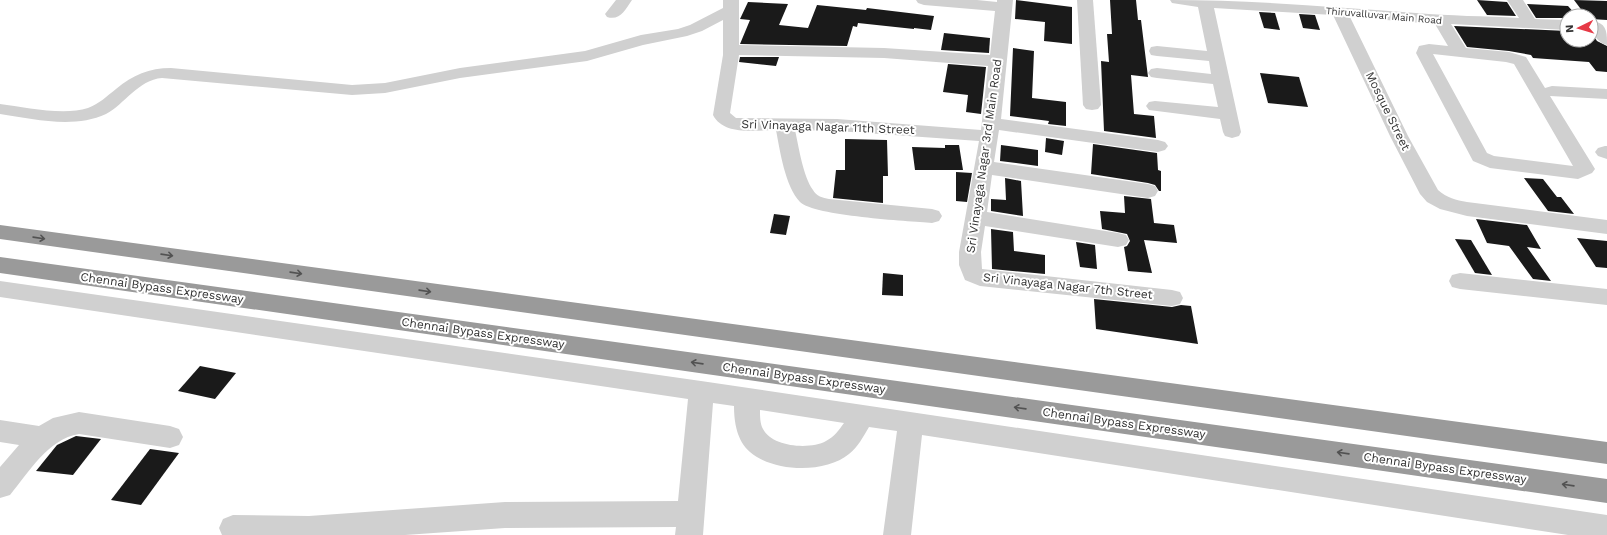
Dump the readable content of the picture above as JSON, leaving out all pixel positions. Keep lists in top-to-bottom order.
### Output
{
  "streets": {
    "highway": ["Chennai Bypass Expressway"],
    "street": [
      "Thiruvalluvar Main Road",
      "Mosque Street",
      "Sri Vinayaga Nagar 11th Street",
      "Sri Vinayaga Nagar 3rd Main Road",
      "Sri Vinayaga Nagar 7th Street"
    ]
  },
  "crossings": [
    ["Thiruvalluvar Main Road", "Mosque Street"],
    ["Sri Vinayaga Nagar 11th Street", "Sri Vinayaga Nagar 3rd Main Road"],
    ["Sri Vinayaga Nagar 3rd Main Road", "Sri Vinayaga Nagar 7th Street"]
  ],
  "north": "left"
}
